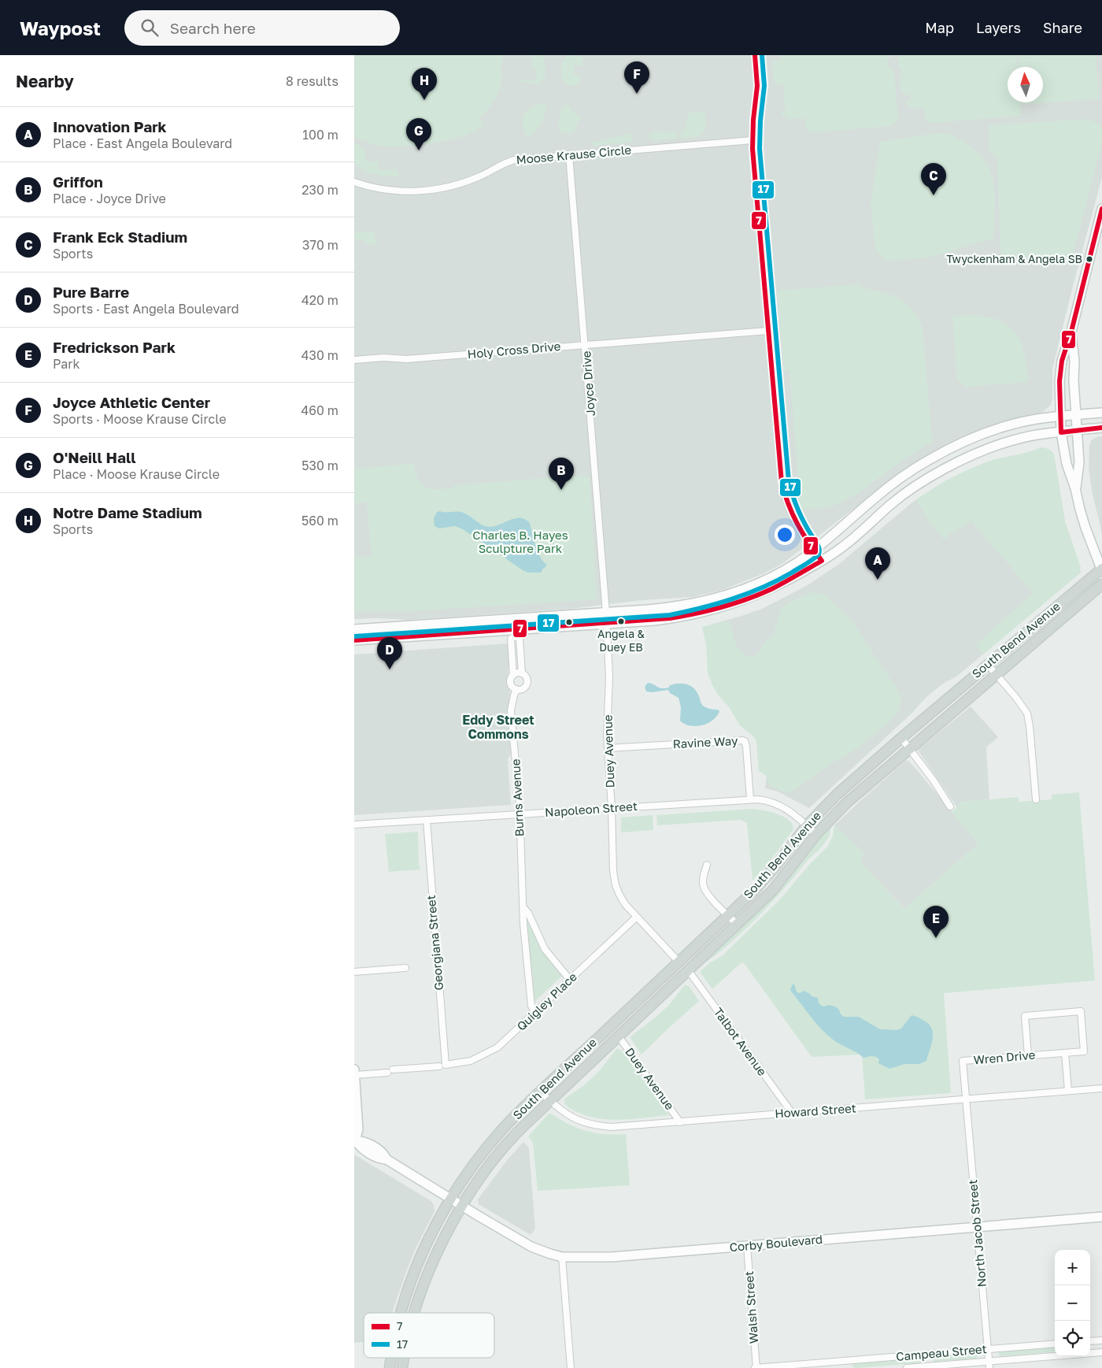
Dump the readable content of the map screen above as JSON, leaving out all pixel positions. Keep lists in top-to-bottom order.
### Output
{
  "streets": {
    "main road": ["South Bend Avenue", "Corby Boulevard"],
    "street": [
      "Moose Krause Circle",
      "Holy Cross Drive",
      "Joyce Drive",
      "Ravine Way",
      "Duey Avenue",
      "Burns Avenue",
      "Napoleon Street",
      "Georgiana Street",
      "Quigley Place",
      "Talbot Avenue",
      "Wren Drive",
      "Howard Street",
      "North Jacob Street",
      "Walsh Street",
      "Campeau Street"
    ]
  },
  "crossings": [
    ["Moose Krause Circle", "Joyce Drive"],
    ["Holy Cross Drive", "Joyce Drive"],
    ["Joyce Drive", "Duey Avenue"],
    ["South Bend Avenue", "Duey Avenue"],
    ["South Bend Avenue", "Napoleon Street"],
    ["South Bend Avenue", "Talbot Avenue"],
    ["South Bend Avenue", "Howard Street"],
    ["South Bend Avenue", "Corby Boulevard"],
    ["Ravine Way", "Duey Avenue"],
    ["Ravine Way", "Napoleon Street"],
    ["Duey Avenue", "Napoleon Street"],
    ["Duey Avenue", "Quigley Place"],
    ["Duey Avenue", "Howard Street"],
    ["Burns Avenue", "Napoleon Street"],
    ["Burns Avenue", "Quigley Place"],
    ["Napoleon Street", "Georgiana Street"],
    ["Georgiana Street", "Quigley Place"],
    ["Talbot Avenue", "Howard Street"],
    ["Wren Drive", "Howard Street"],
    ["Wren Drive", "North Jacob Street"],
    ["Howard Street", "North Jacob Street"],
    ["North Jacob Street", "Corby Boulevard"],
    ["North Jacob Street", "Campeau Street"],
    ["Corby Boulevard", "Walsh Street"],
    ["Walsh Street", "Campeau Street"]
  ],
  "districts": ["Eddy Street Commons"],
  "parks": ["Charles B. Hayes Sculpture Park"],
  "places": ["Twyckenham & Angela SB", "Angela & Duey EB"],
  "lines": ["transit line 7", "transit line 17"],
  "legend": ["7", "17"],
  "north": "top",
  "page": {
    "header": "Waypost",
    "search": "Search here",
    "nav": ["Map", "Layers", "Share"],
    "heading": ["Nearby", "8 results"],
    "pins": [
      "F",
      "H",
      "G",
      "C",
      "B",
      "A",
      "D",
      "E"
    ],
    "list": [
      {
        "mark": "A",
        "name": "Innovation Park",
        "note": "Place · East Angela Boulevard",
        "value": "100 m"
      },
      {
        "mark": "B",
        "name": "Griffon",
        "note": "Place · Joyce Drive",
        "value": "230 m"
      },
      {
        "mark": "C",
        "name": "Frank Eck Stadium",
        "note": "Sports",
        "value": "370 m"
      },
      {
        "mark": "D",
        "name": "Pure Barre",
        "note": "Sports · East Angela Boulevard",
        "value": "420 m"
      },
      {
        "mark": "E",
        "name": "Fredrickson Park",
        "note": "Park",
        "value": "430 m"
      },
      {
        "mark": "F",
        "name": "Joyce Athletic Center",
        "note": "Sports · Moose Krause Circle",
        "value": "460 m"
      },
      {
        "mark": "G",
        "name": "O'Neill Hall",
        "note": "Place · Moose Krause Circle",
        "value": "530 m"
      },
      {
        "mark": "H",
        "name": "Notre Dame Stadium",
        "note": "Sports",
        "value": "560 m"
      }
    ],
    "map_buttons": ["+", "−"]
  }
}
